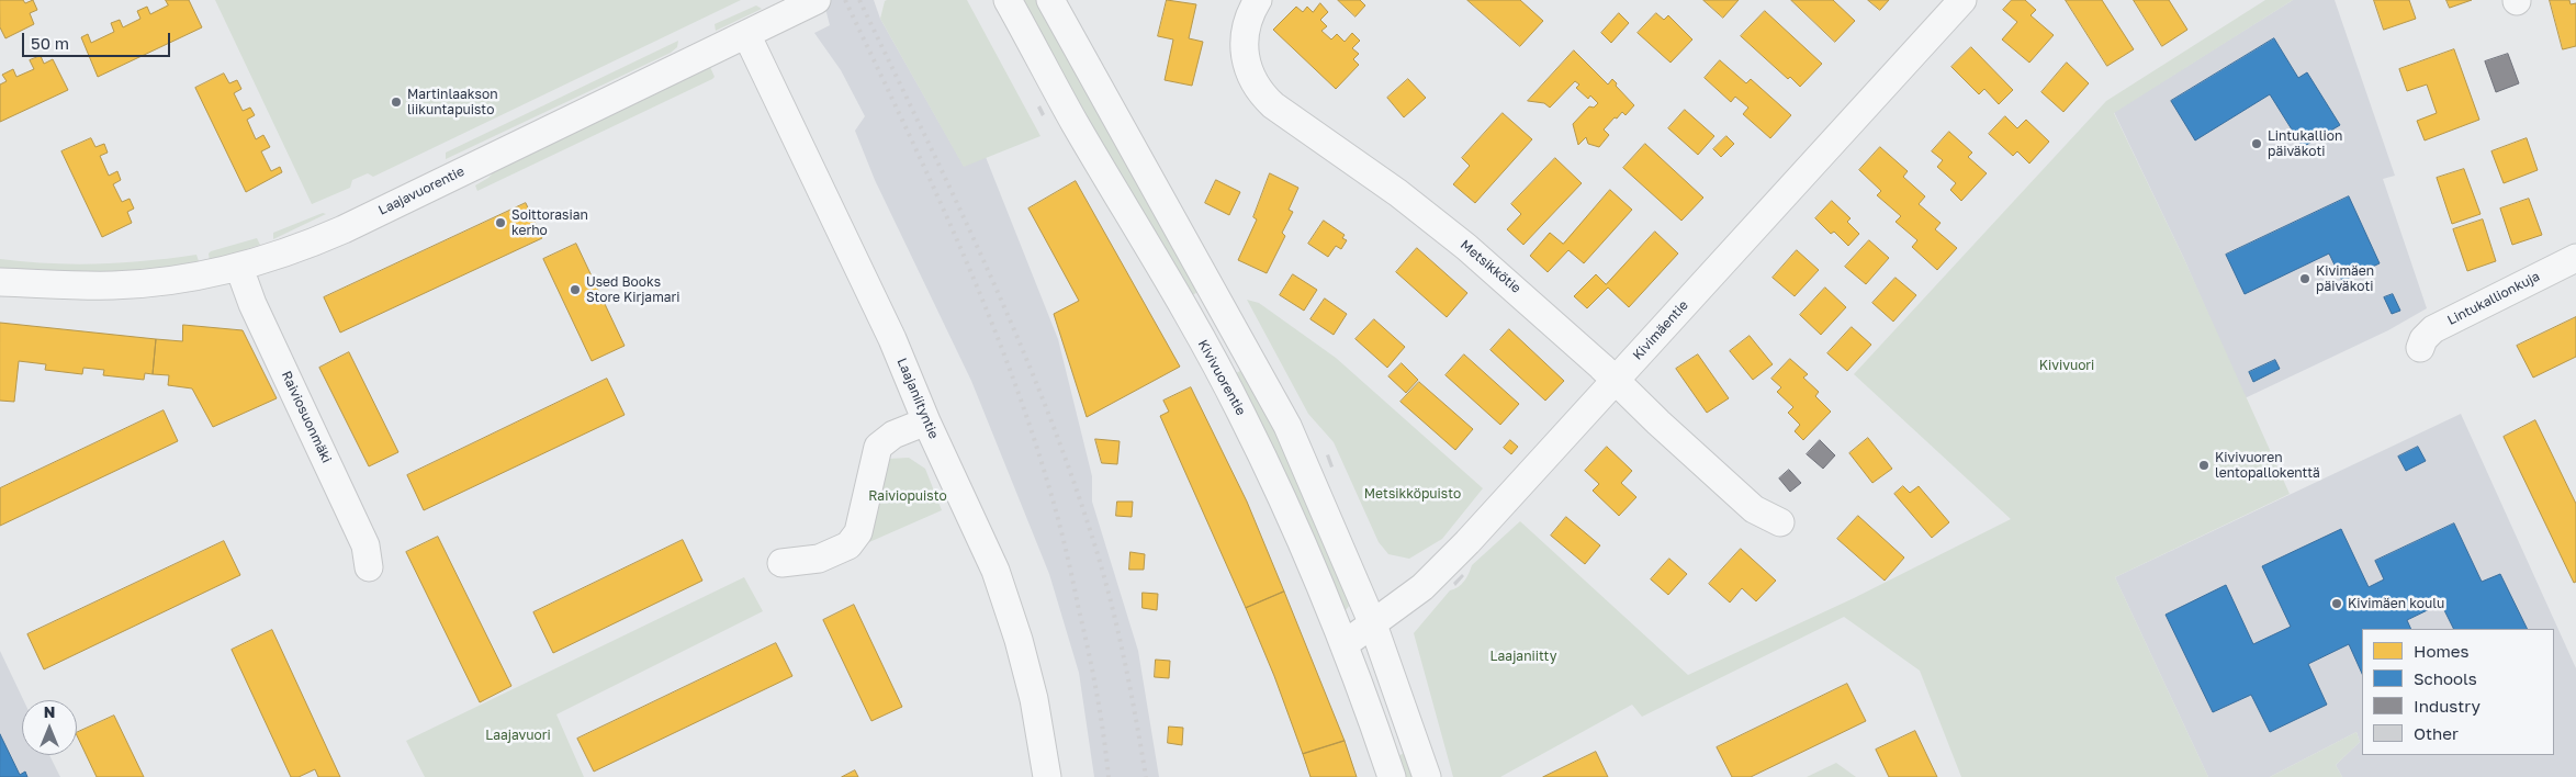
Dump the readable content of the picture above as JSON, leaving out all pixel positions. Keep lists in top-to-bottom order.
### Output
{
  "streets": {
    "street": [
      "Laajavuorentie",
      "Metsikkötie",
      "Lintukallionkuja",
      "Kivimäentie",
      "Kivivuorentie",
      "Laajaniityntie",
      "Raiviosuonmäki"
    ]
  },
  "crossings": [
    ["Laajavuorentie", "Laajaniityntie"],
    ["Laajavuorentie", "Raiviosuonmäki"],
    ["Metsikkötie", "Kivimäentie"],
    ["Kivimäentie", "Kivivuorentie"]
  ],
  "parks": [
    "Kivivuori",
    "Metsikköpuisto",
    "Raiviopuisto",
    "Laajaniitty",
    "Laajavuori"
  ],
  "places": [
    "Martinlaakson liikuntapuisto",
    "Lintukallion päiväkoti",
    "Soittorasian kerho",
    "Kivimäen päiväkoti",
    "Used Books Store Kirjamari",
    "Kivivuoren lentopallokenttä",
    "Kivimäen koulu"
  ],
  "legend": [
    "Homes",
    "Schools",
    "Industry",
    "Other"
  ],
  "scale_bar": "50 m",
  "north": "top"
}
